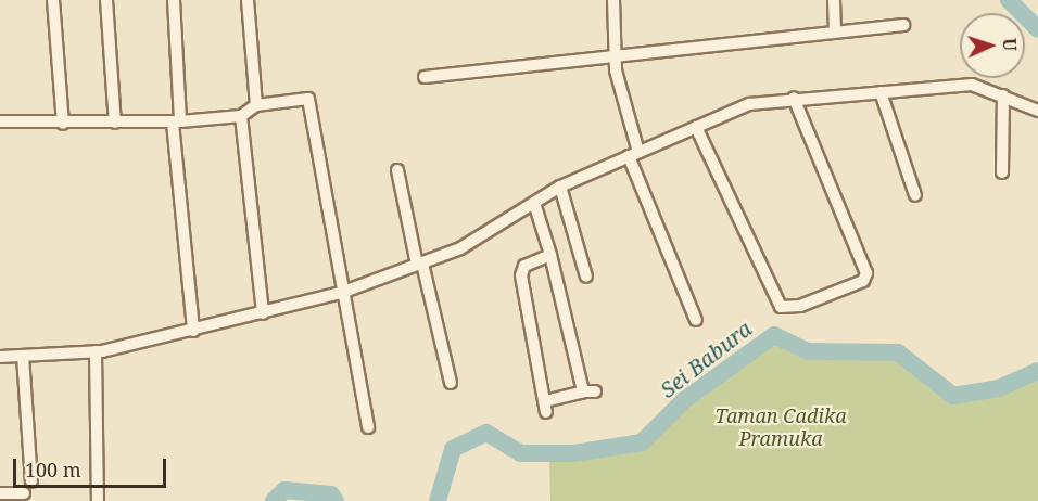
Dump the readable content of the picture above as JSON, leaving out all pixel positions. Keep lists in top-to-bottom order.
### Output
{
  "water": ["Sei Babura"],
  "parks": ["Taman Cadika Pramuka"],
  "scale_bar": "100 m",
  "north": "right"
}
